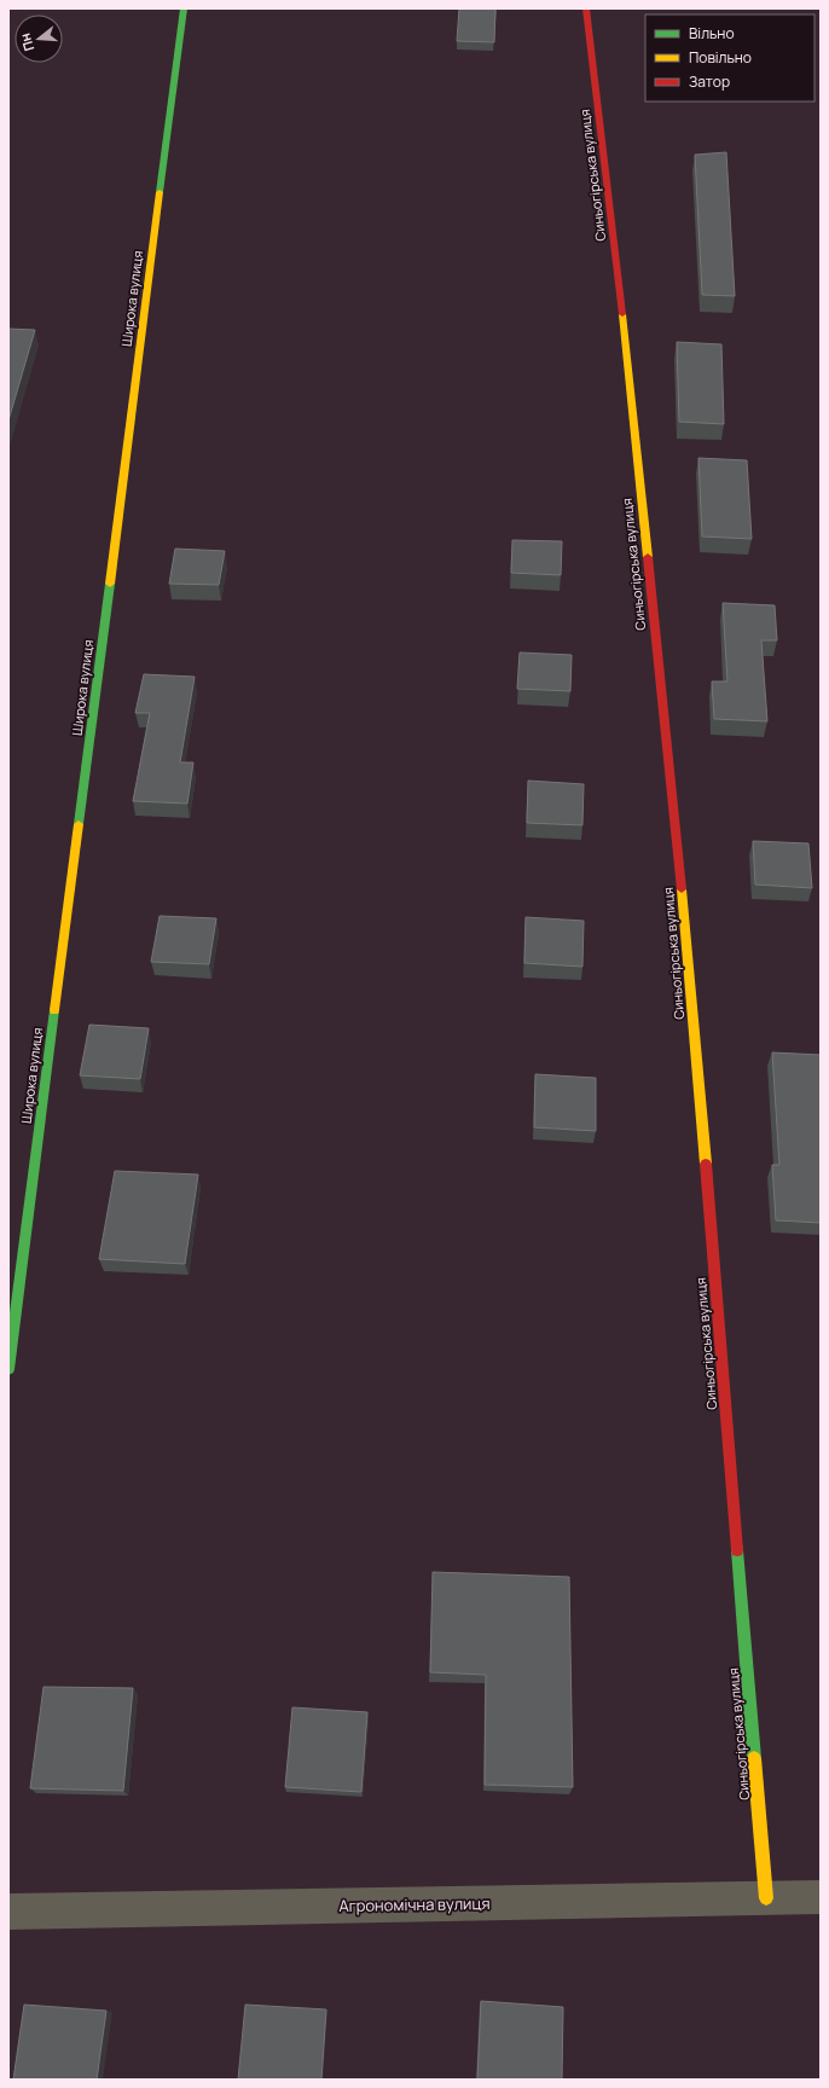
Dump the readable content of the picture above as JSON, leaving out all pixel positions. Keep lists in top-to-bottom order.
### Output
{
  "streets": {
    "street": ["Синьогірська вулиця", "Широка вулиця", "Агрономічна вулиця"]
  },
  "crossings": [
    ["Синьогірська вулиця", "Агрономічна вулиця"]
  ],
  "legend": ["Вільно", "Повільно", "Затор"],
  "north": "left"
}
